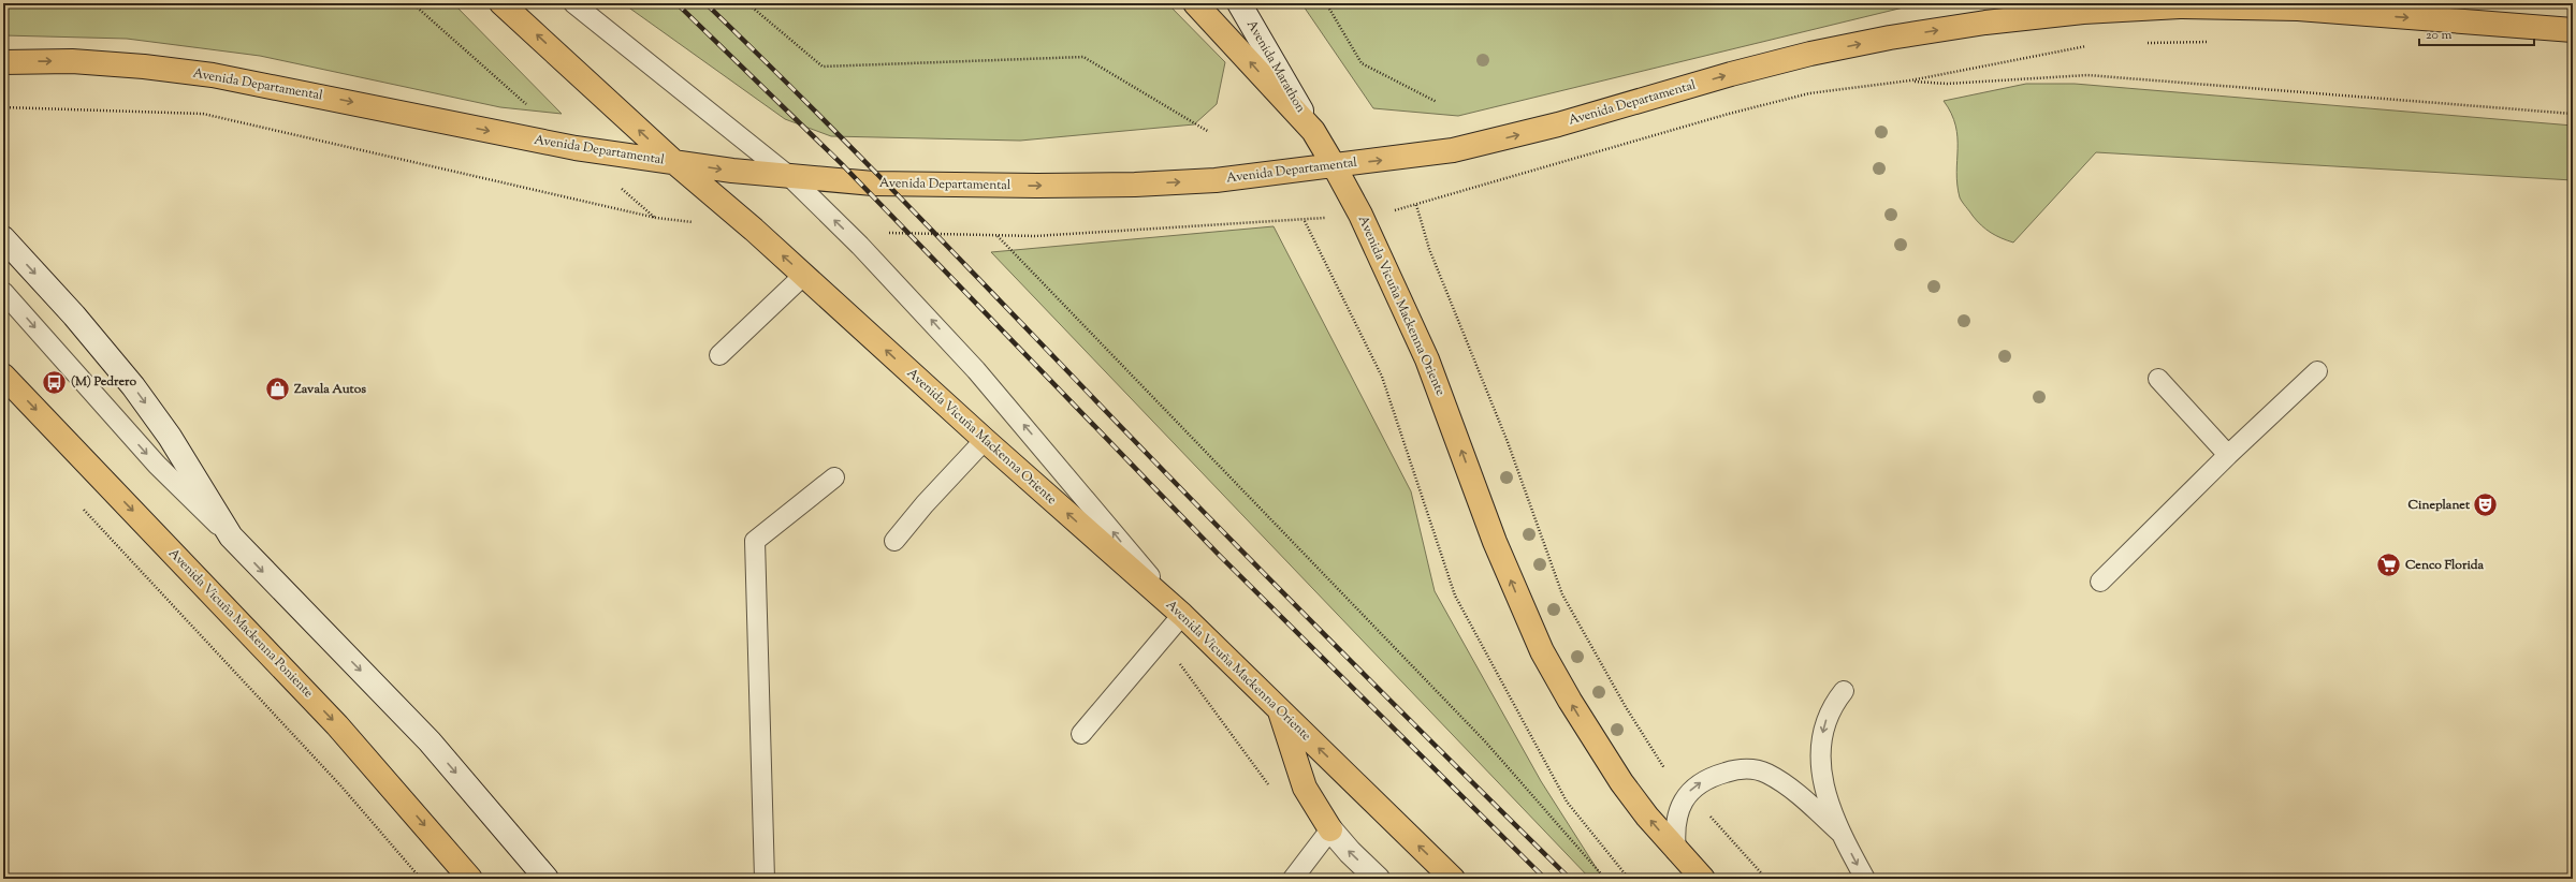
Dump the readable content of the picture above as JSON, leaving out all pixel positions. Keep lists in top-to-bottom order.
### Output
{
  "streets": {
    "main road": ["Avenida Departamental", "Avenida Vicuña Mackenna Oriente", "Avenida Vicuña Mackenna Poniente"],
    "street": ["Avenida Marathon"]
  },
  "crossings": [
    ["Avenida Marathon", "Avenida Vicuña Mackenna Oriente"],
    ["Avenida Departamental", "Avenida Vicuña Mackenna Oriente"]
  ],
  "one_way": ["Avenida Departamental", "Avenida Vicuña Mackenna Oriente", "Avenida Vicuña Mackenna Poniente"],
  "places": {
    "bus stop": ["(M) Pedrero"],
    "shop": ["Zavala Autos"],
    "theatre": ["Cineplanet"],
    "supermarket": ["Cenco Florida"]
  },
  "scale_bar": "20 m"
}
